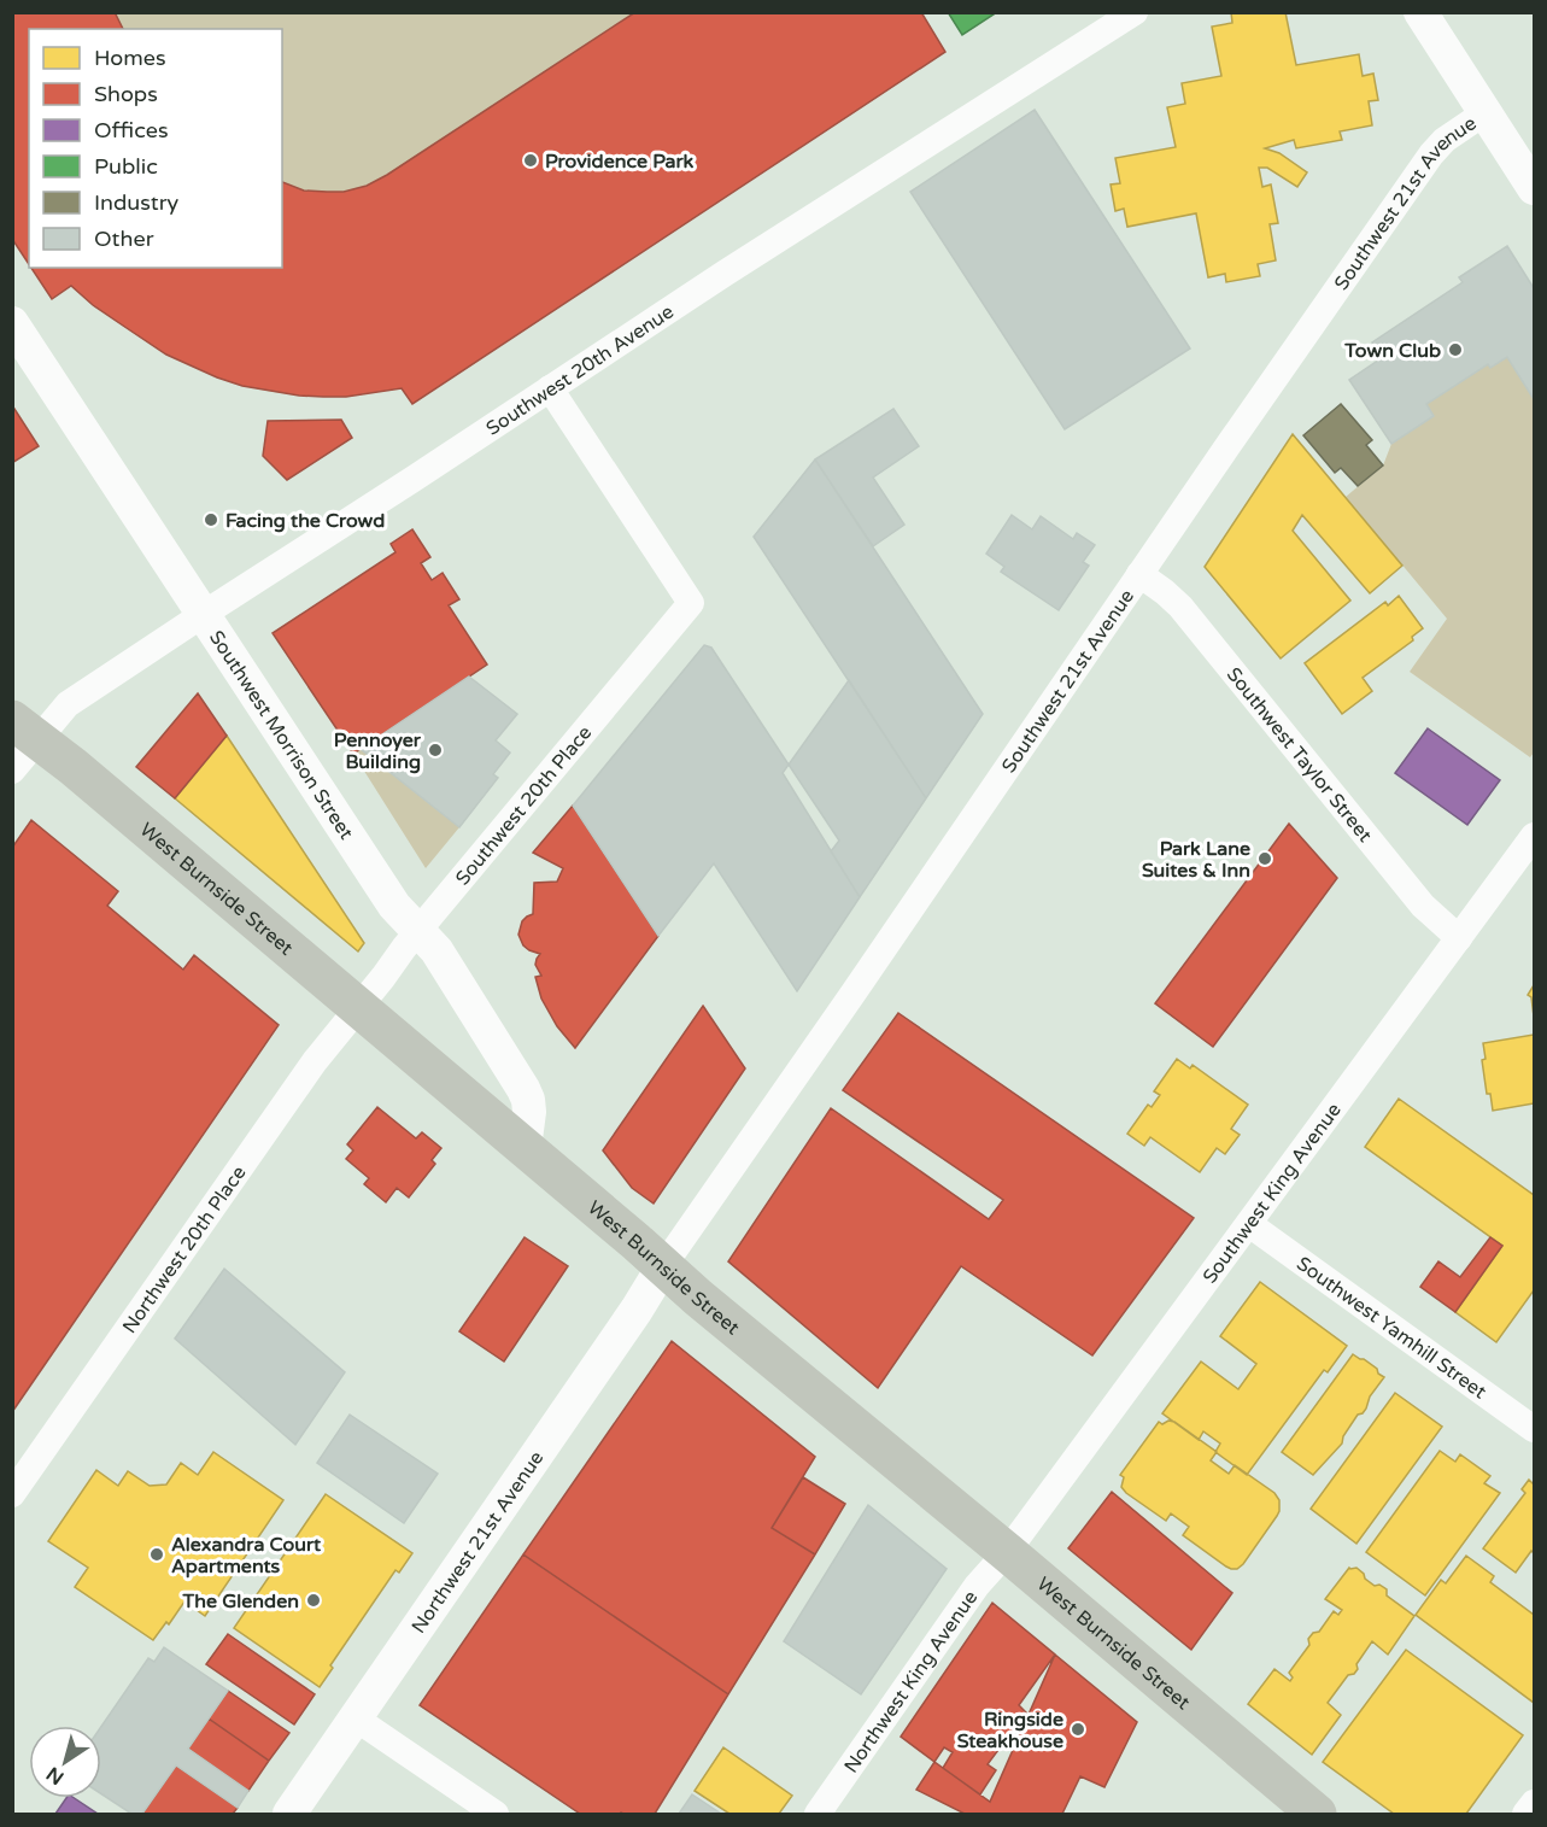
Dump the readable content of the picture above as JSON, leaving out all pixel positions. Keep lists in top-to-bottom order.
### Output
{
  "streets": {
    "main road": ["West Burnside Street"],
    "street": [
      "Southwest 21st Avenue",
      "Southwest 20th Avenue",
      "Southwest Morrison Street",
      "Southwest Taylor Street",
      "Southwest 20th Place",
      "Southwest King Avenue",
      "Northwest 20th Place",
      "Southwest Yamhill Street",
      "Northwest 21st Avenue",
      "Northwest King Avenue"
    ]
  },
  "crossings": [
    ["Southwest 21st Avenue", "Southwest Taylor Street"],
    ["Southwest 21st Avenue", "West Burnside Street"],
    ["Southwest 21st Avenue", "Northwest 21st Avenue"],
    ["Southwest 20th Avenue", "Southwest Morrison Street"],
    ["Southwest 20th Avenue", "Southwest 20th Place"],
    ["Southwest 20th Avenue", "West Burnside Street"],
    ["Southwest Morrison Street", "Southwest 20th Place"],
    ["Southwest Morrison Street", "West Burnside Street"],
    ["Southwest Taylor Street", "Southwest King Avenue"],
    ["Southwest 20th Place", "West Burnside Street"],
    ["Southwest 20th Place", "Northwest 20th Place"],
    ["West Burnside Street", "Southwest King Avenue"],
    ["West Burnside Street", "Northwest 20th Place"],
    ["West Burnside Street", "Northwest 21st Avenue"],
    ["West Burnside Street", "Northwest King Avenue"],
    ["Southwest King Avenue", "Southwest Yamhill Street"],
    ["Southwest King Avenue", "Northwest King Avenue"]
  ],
  "places": [
    "Providence Park",
    "Town Club",
    "Facing the Crowd",
    "Pennoyer Building",
    "Park Lane Suites & Inn",
    "Alexandra Court Apartments",
    "The Glenden",
    "Ringside Steakhouse"
  ],
  "legend": [
    "Homes",
    "Shops",
    "Offices",
    "Public",
    "Industry",
    "Other"
  ],
  "north": "bottom left"
}
